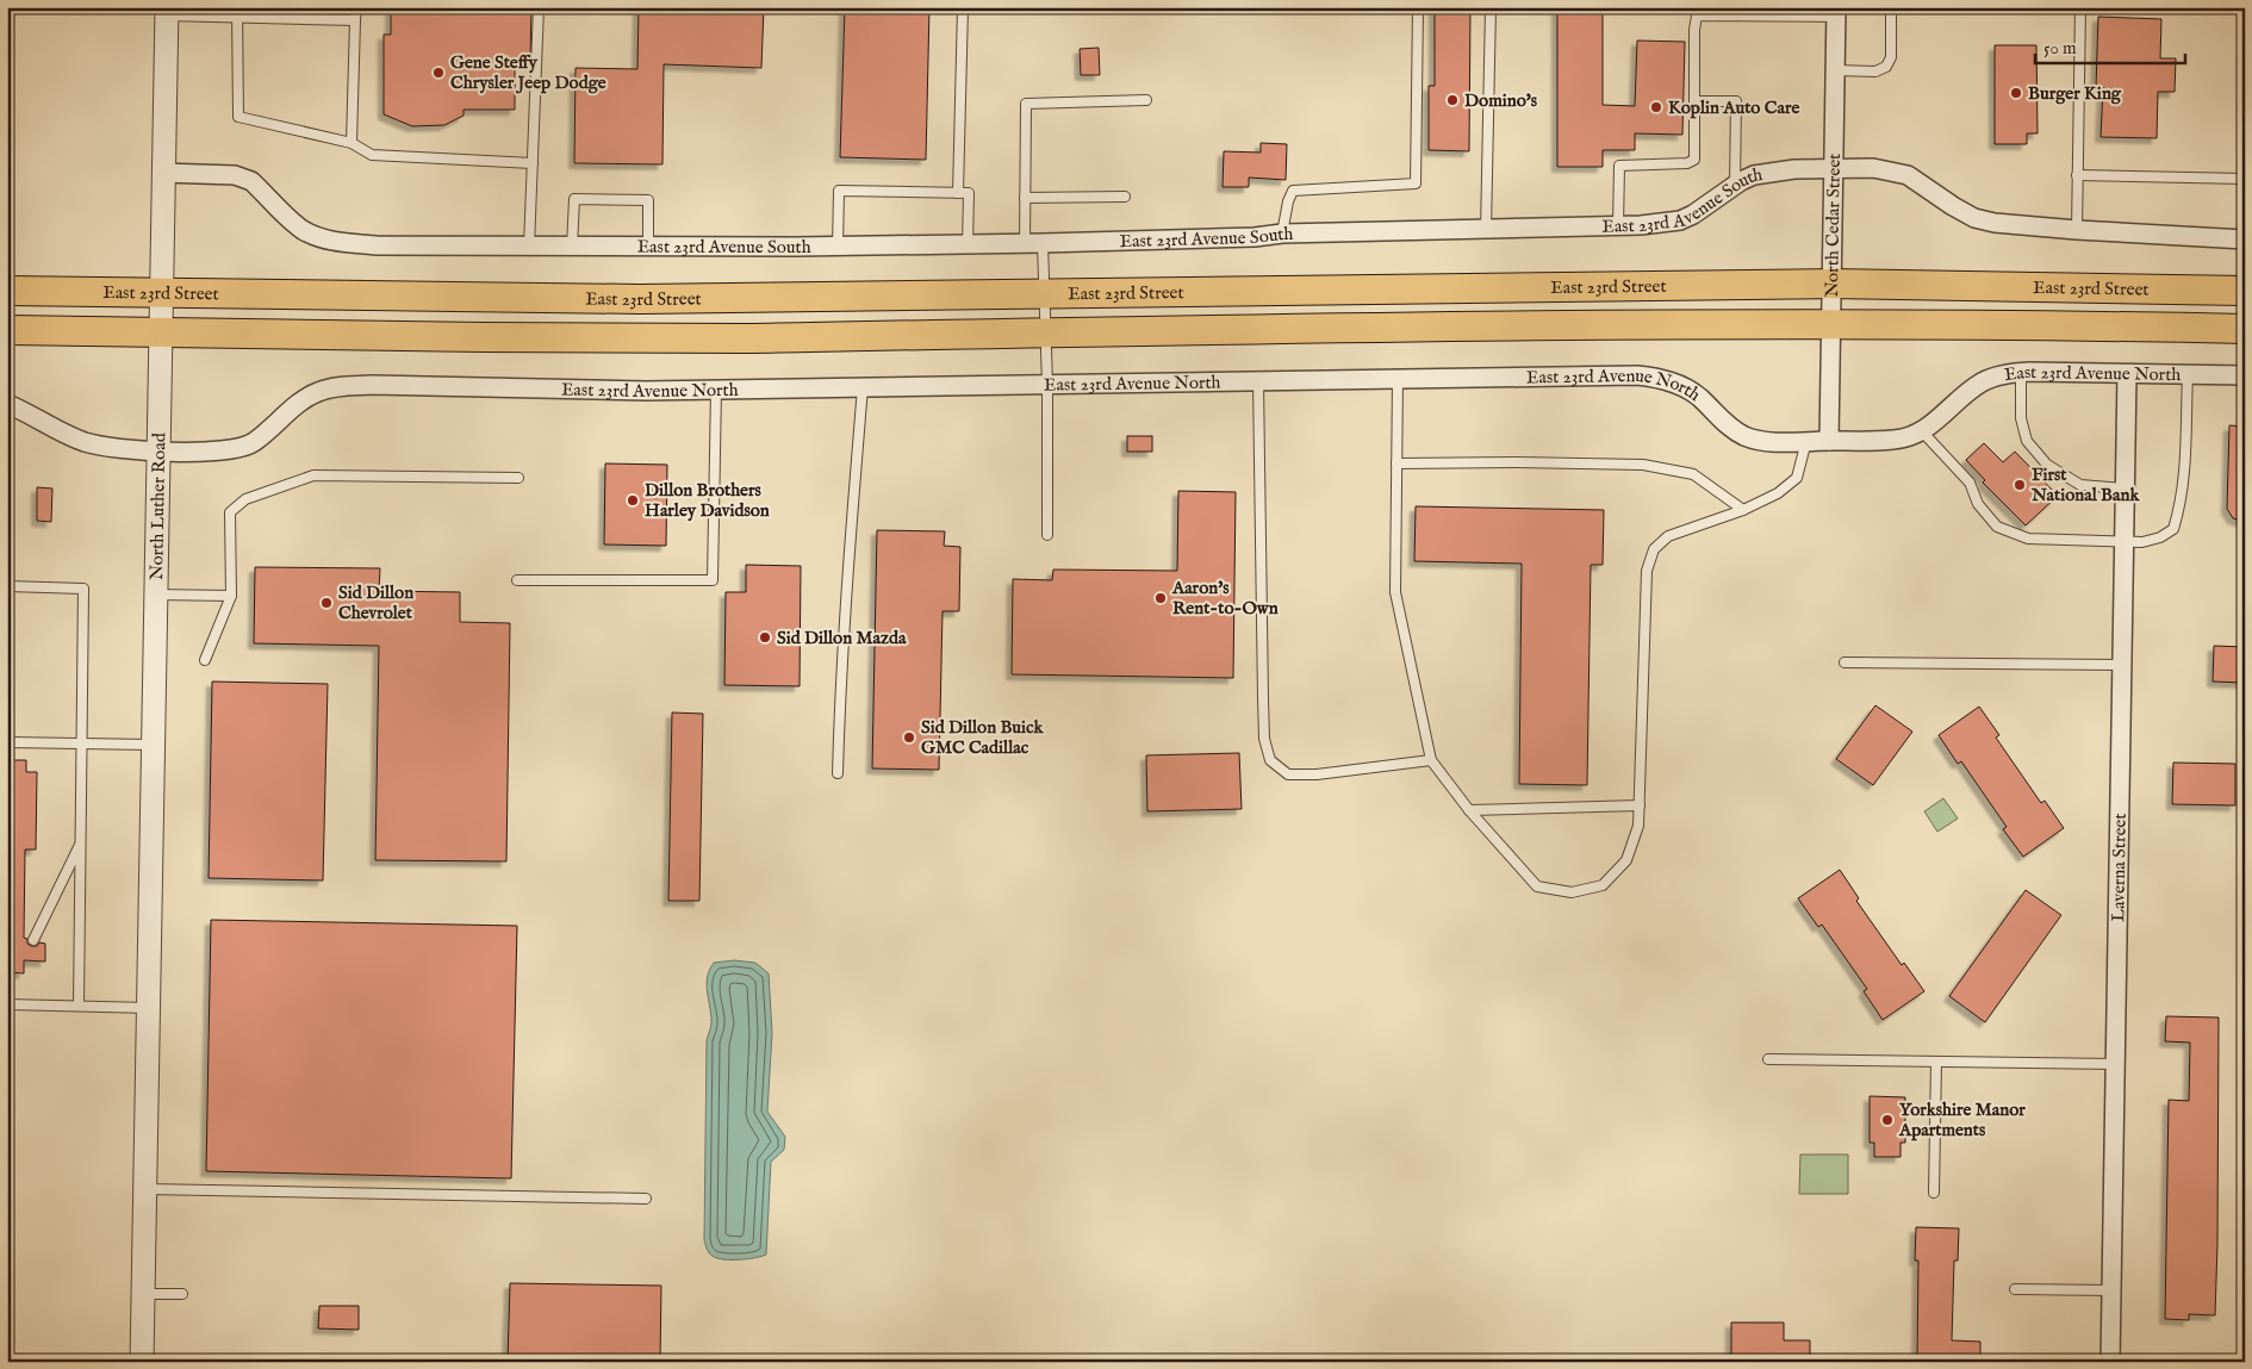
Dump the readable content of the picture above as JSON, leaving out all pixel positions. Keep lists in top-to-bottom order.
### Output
{
  "streets": {
    "main road": ["East 23rd Street"],
    "street": [
      "East 23rd Avenue South",
      "North Cedar Street",
      "East 23rd Avenue North",
      "North Luther Road",
      "Laverna Street"
    ]
  },
  "crossings": [
    ["East 23rd Avenue South", "North Cedar Street"],
    ["East 23rd Avenue South", "North Luther Road"],
    ["North Cedar Street", "East 23rd Street"],
    ["North Cedar Street", "East 23rd Avenue North"],
    ["East 23rd Street", "North Luther Road"],
    ["East 23rd Avenue North", "North Luther Road"],
    ["East 23rd Avenue North", "Laverna Street"]
  ],
  "places": [
    "Gene Steffy Chrysler Jeep Dodge",
    "Burger King",
    "Domino's",
    "Koplin Auto Care",
    "First National Bank",
    "Dillon Brothers Harley Davidson",
    "Aaron's Rent-to-Own",
    "Sid Dillon Chevrolet",
    "Sid Dillon Mazda",
    "Sid Dillon Buick GMC Cadillac",
    "Yorkshire Manor Apartments"
  ],
  "scale_bar": "50 m"
}
